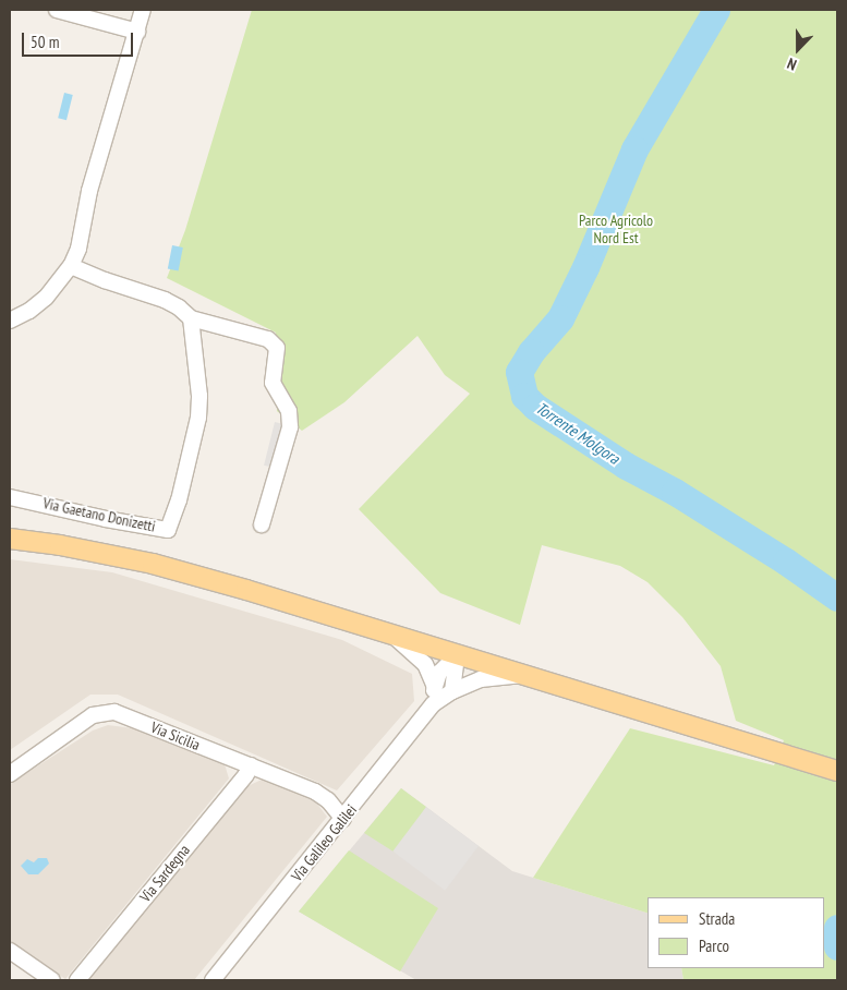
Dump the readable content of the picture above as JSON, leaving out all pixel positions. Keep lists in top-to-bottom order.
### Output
{
  "streets": {
    "street": [
      "Via Gaetano Donizetti",
      "Via Sicilia",
      "Via Galileo Galilei",
      "Via Sardegna"
    ]
  },
  "crossings": [
    ["Via Sicilia", "Via Galileo Galilei"],
    ["Via Sicilia", "Via Sardegna"]
  ],
  "water": ["Torrente Molgora"],
  "parks": ["Parco Agricolo Nord Est"],
  "legend": ["Strada", "Parco"],
  "scale_bar": "50 m",
  "north": "bottom"
}
